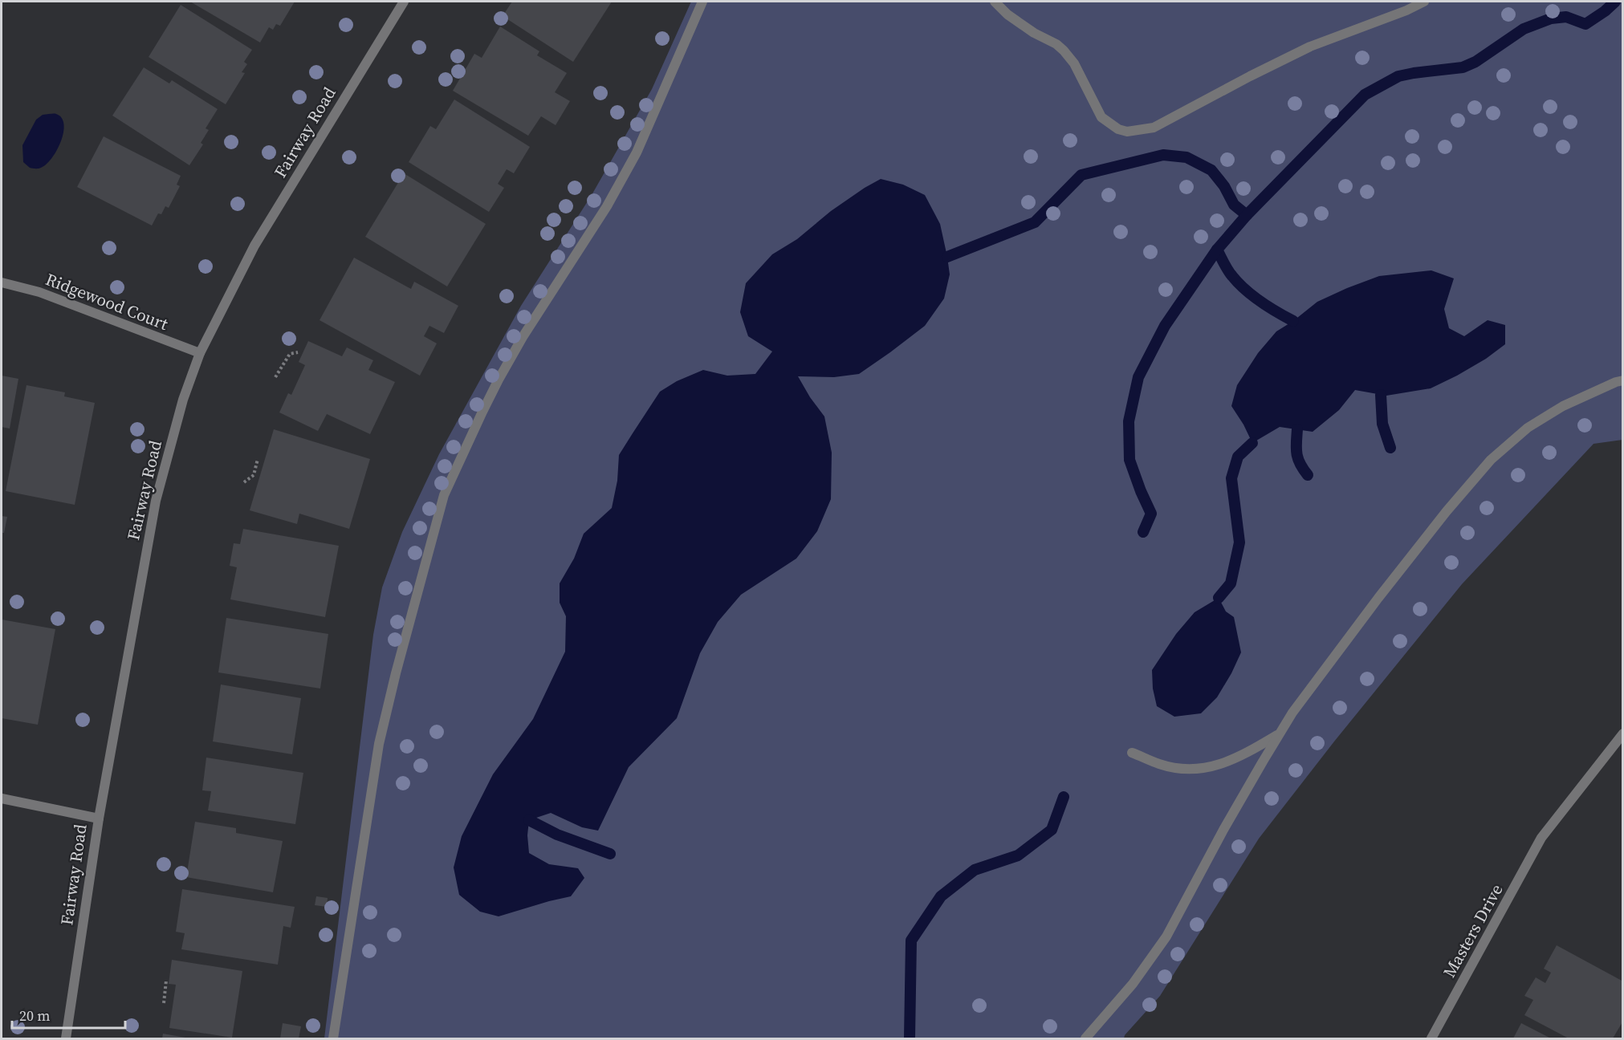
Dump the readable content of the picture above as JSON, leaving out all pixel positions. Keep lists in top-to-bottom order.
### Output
{
  "streets": {
    "street": ["Fairway Road", "Ridgewood Court", "Masters Drive"]
  },
  "crossings": [
    ["Fairway Road", "Ridgewood Court"]
  ],
  "scale_bar": "20 m"
}
